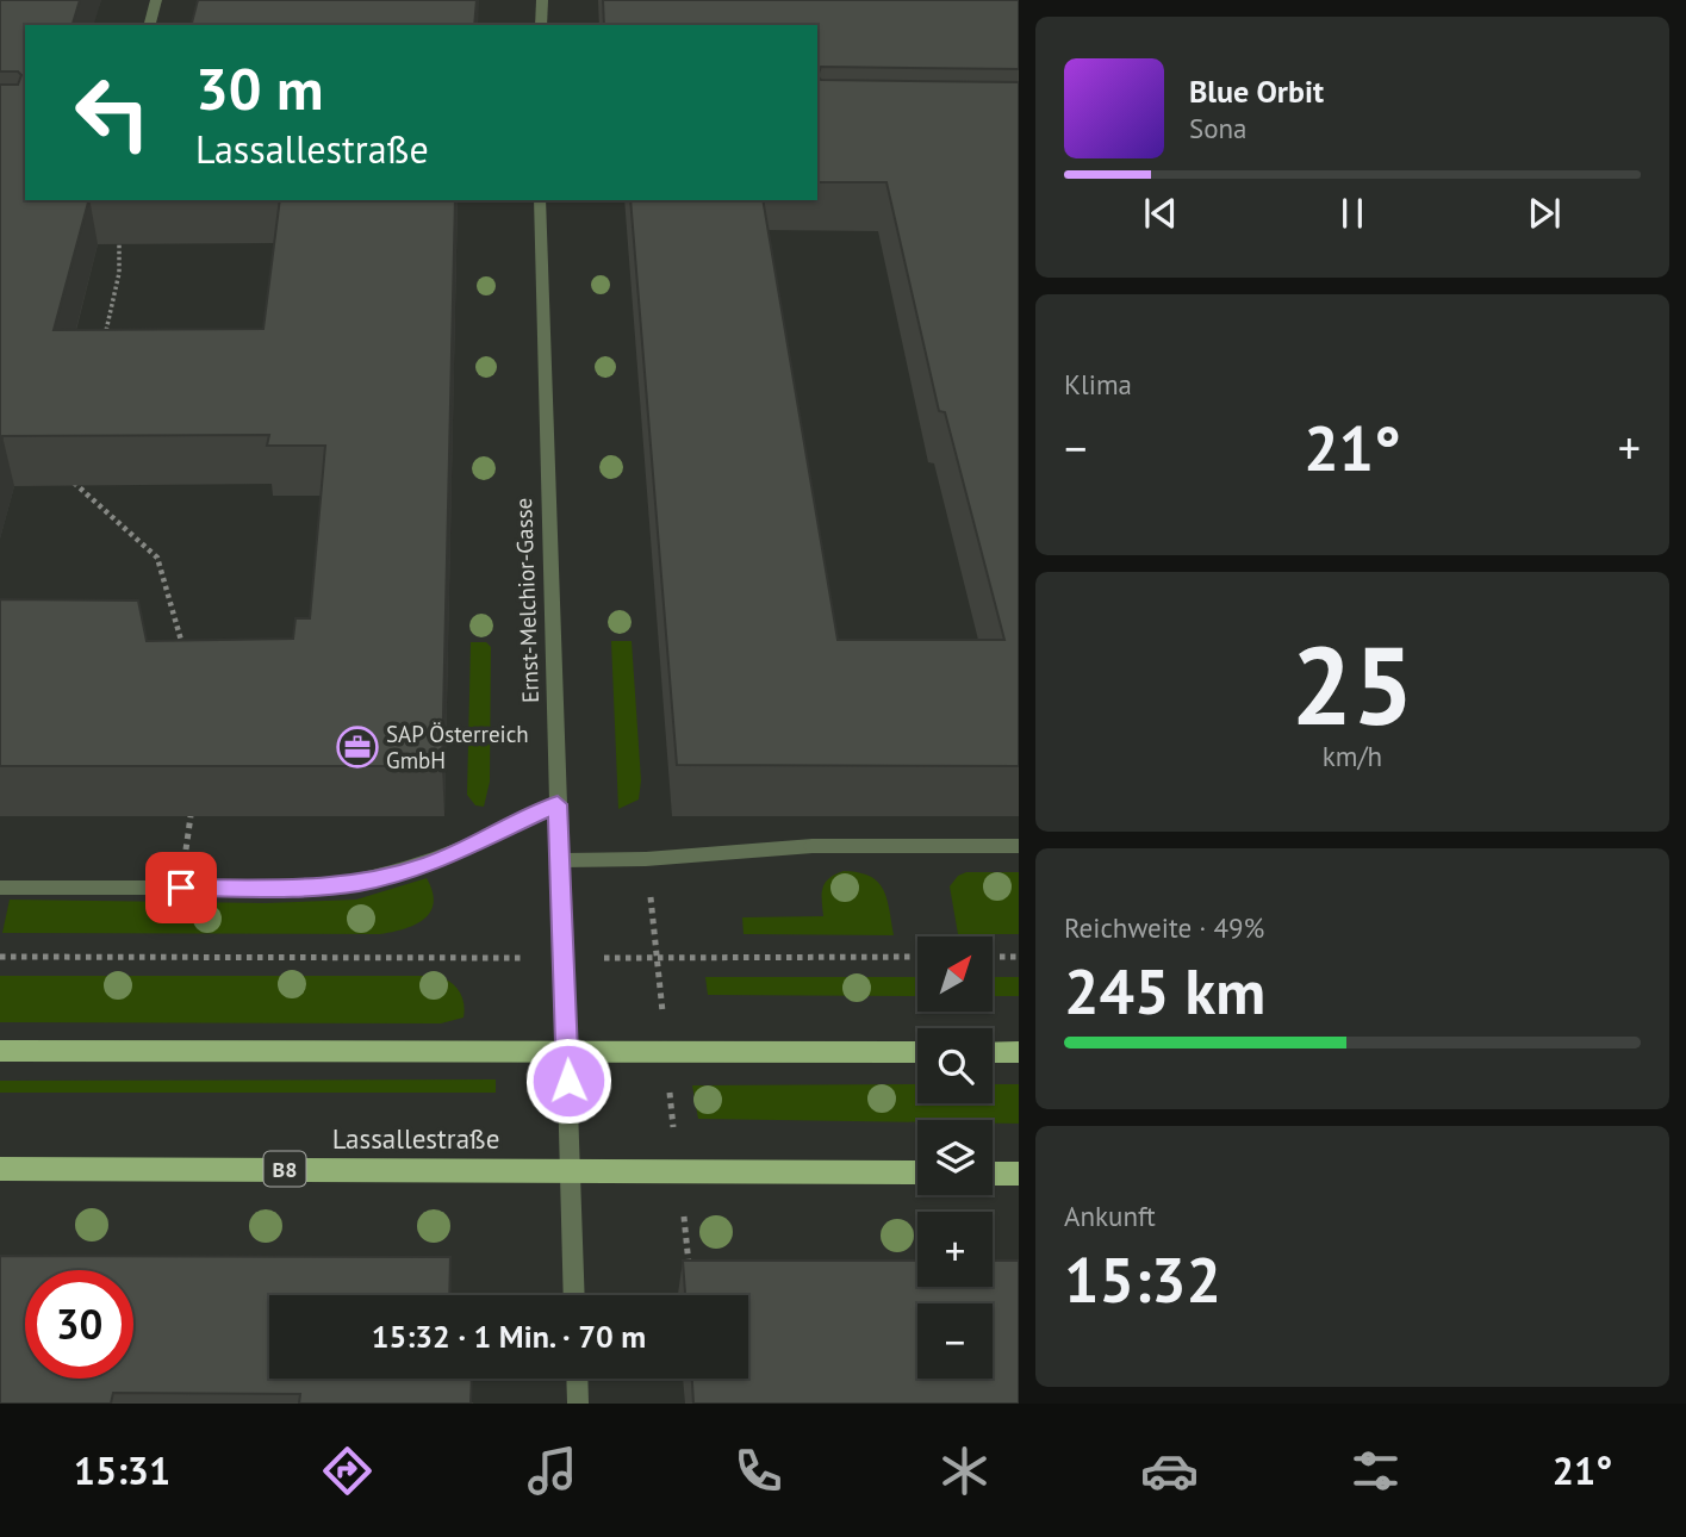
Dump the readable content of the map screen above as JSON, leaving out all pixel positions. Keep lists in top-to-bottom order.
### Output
{
  "streets": {
    "main road": ["Lassallestraße", "B8"],
    "street": ["Ernst-Melchior-Gasse"]
  },
  "crossings": [
    ["Ernst-Melchior-Gasse", "Lassallestraße"]
  ],
  "places": {
    "office": ["SAP Österreich GmbH"]
  },
  "north": "top right",
  "page": {
    "turn": ["30 m", "Lassallestraße"],
    "song": ["Blue Orbit", "Sona"],
    "tile": [
      "Klima",
      ["25", "km/h"],
      ["Reichweite · 49%", "245 km"],
      ["Ankunft", "15:32"]
    ],
    "heat": ["−", "21°", "+"],
    "map_buttons": ["+", "−"],
    "limit": "30",
    "trip": "15:32 · 1 Min. · 70 m",
    "tabs": ["15:31", "21°"]
  }
}
